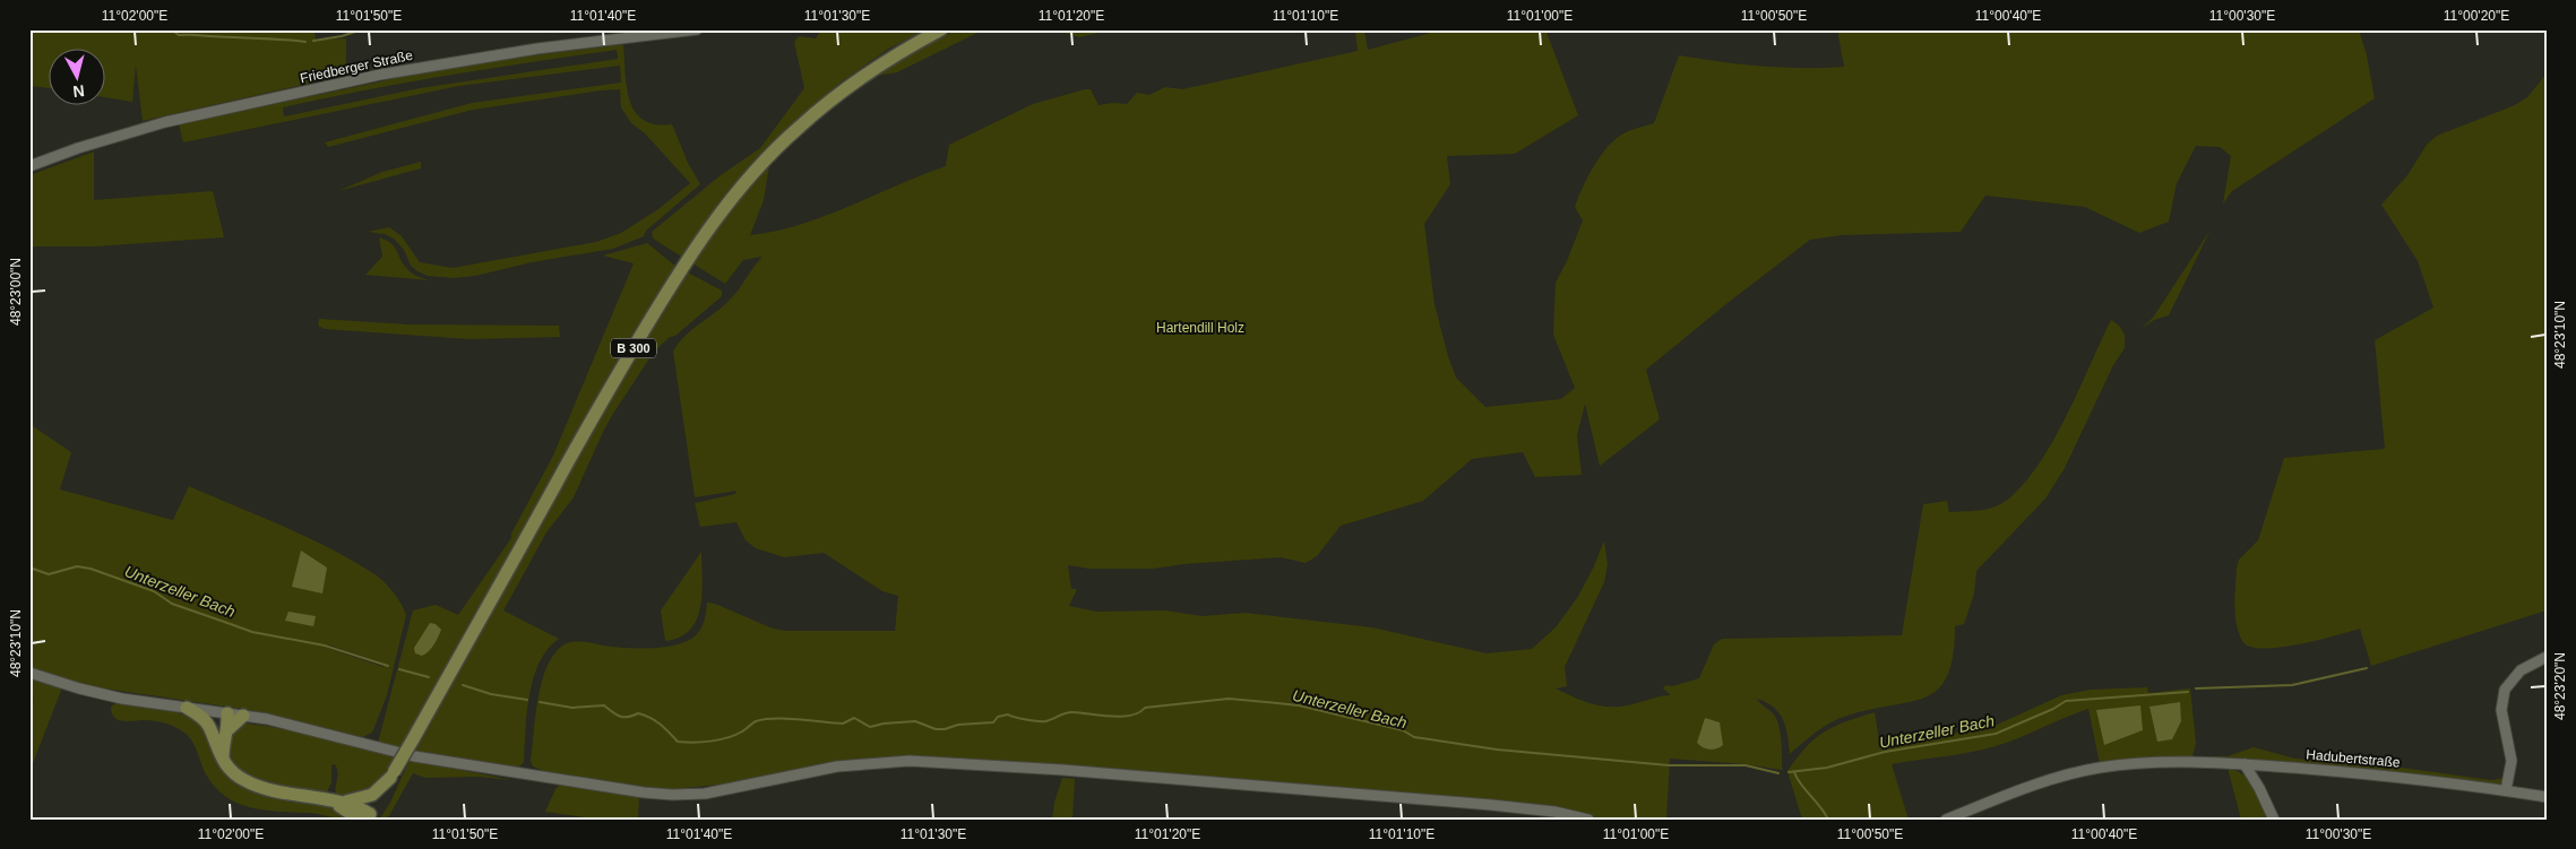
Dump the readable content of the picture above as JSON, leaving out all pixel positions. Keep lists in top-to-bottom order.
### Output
{
  "streets": {
    "main road": ["B 300"],
    "street": ["Friedberger Straße", "Hadubertstraße"]
  },
  "water": ["Unterzeller Bach"],
  "parks": ["Hartendill Holz"],
  "north": "bottom",
  "coordinates": [
    "11°02'00\"E",
    "11°01'50\"E",
    "11°01'40\"E",
    "11°01'30\"E",
    "11°01'20\"E",
    "11°01'10\"E",
    "11°01'00\"E",
    "11°00'50\"E",
    "11°00'40\"E",
    "11°00'30\"E",
    "11°00'20\"E",
    "48°23'00\"N",
    "48°23'10\"N",
    "48°23'20\"N"
  ]
}
